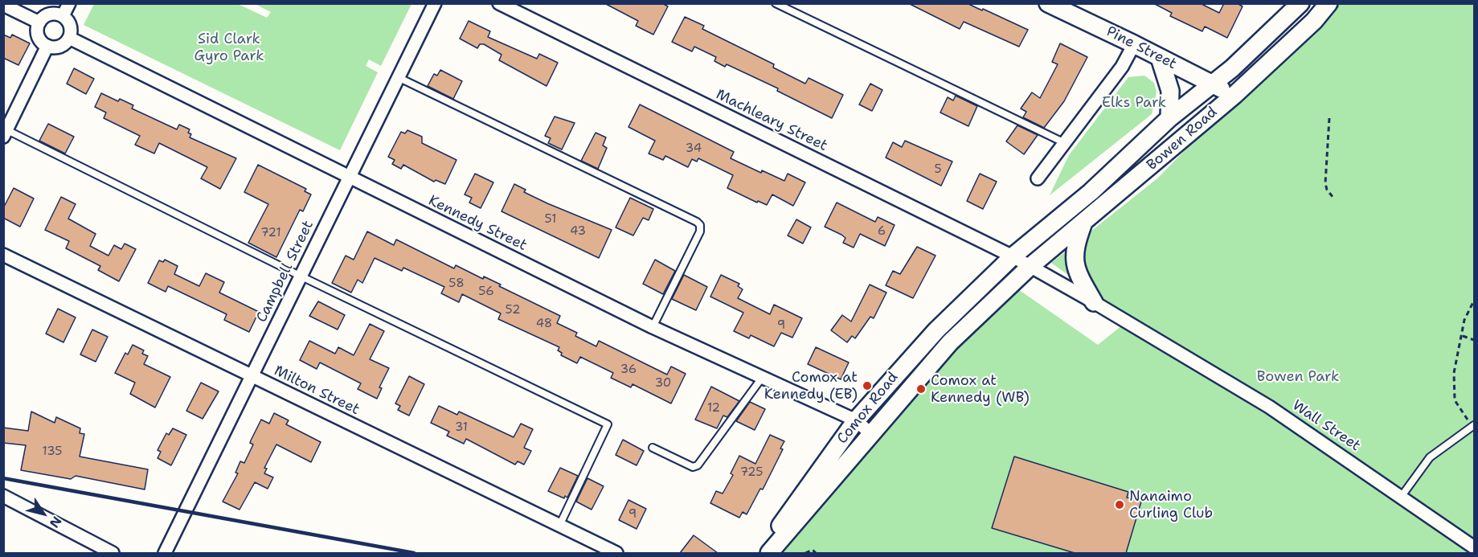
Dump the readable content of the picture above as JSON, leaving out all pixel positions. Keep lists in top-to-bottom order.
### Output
{
  "streets": {
    "main road": ["Pine Street", "Bowen Road", "Comox Road"],
    "street": [
      "Machleary Street",
      "Kennedy Street",
      "Campbell Street",
      "Milton Street",
      "Wall Street"
    ]
  },
  "crossings": [
    ["Pine Street", "Bowen Road"],
    ["Machleary Street", "Bowen Road"],
    ["Machleary Street", "Comox Road"],
    ["Machleary Street", "Wall Street"],
    ["Bowen Road", "Comox Road"],
    ["Bowen Road", "Wall Street"],
    ["Kennedy Street", "Campbell Street"],
    ["Kennedy Street", "Comox Road"],
    ["Campbell Street", "Milton Street"],
    ["Comox Road", "Wall Street"]
  ],
  "parks": ["Sid Clark Gyro Park", "Elks Park", "Bowen Park"],
  "places": ["Comox at Kennedy (EB)", "Comox at Kennedy (WB)", "Nanaimo Curling Club"],
  "house_numbers": [
    "34",
    "5",
    "51",
    "43",
    "6",
    "721",
    "58",
    "56",
    "52",
    "48",
    "9",
    "36",
    "30",
    "12",
    "31",
    "135",
    "725",
    "9"
  ],
  "north": "bottom right"
}
